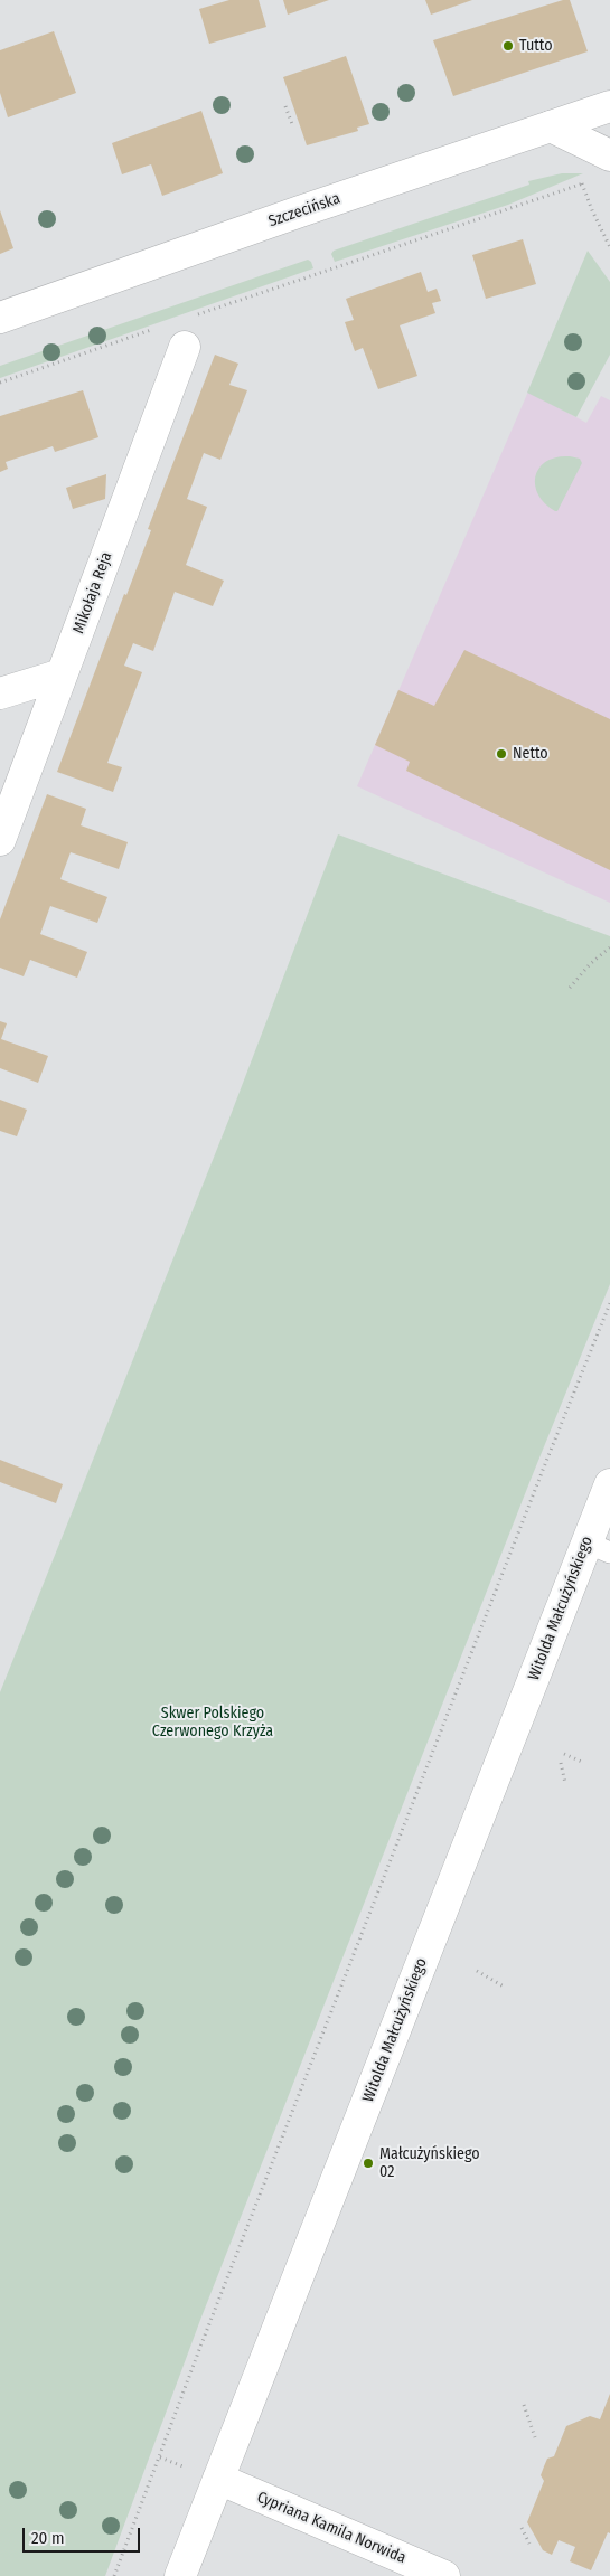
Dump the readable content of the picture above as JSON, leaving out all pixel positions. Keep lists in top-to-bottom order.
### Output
{
  "streets": {
    "street": [
      "Szczecińska",
      "Mikołaja Reja",
      "Witolda Małcużyńskiego",
      "Cypriana Kamila Norwida"
    ]
  },
  "crossings": [
    ["Witolda Małcużyńskiego", "Cypriana Kamila Norwida"]
  ],
  "parks": ["Skwer Polskiego Czerwonego Krzyża"],
  "places": ["Tutto", "Netto", "Małcużyńskiego 02"],
  "scale_bar": "20 m"
}
